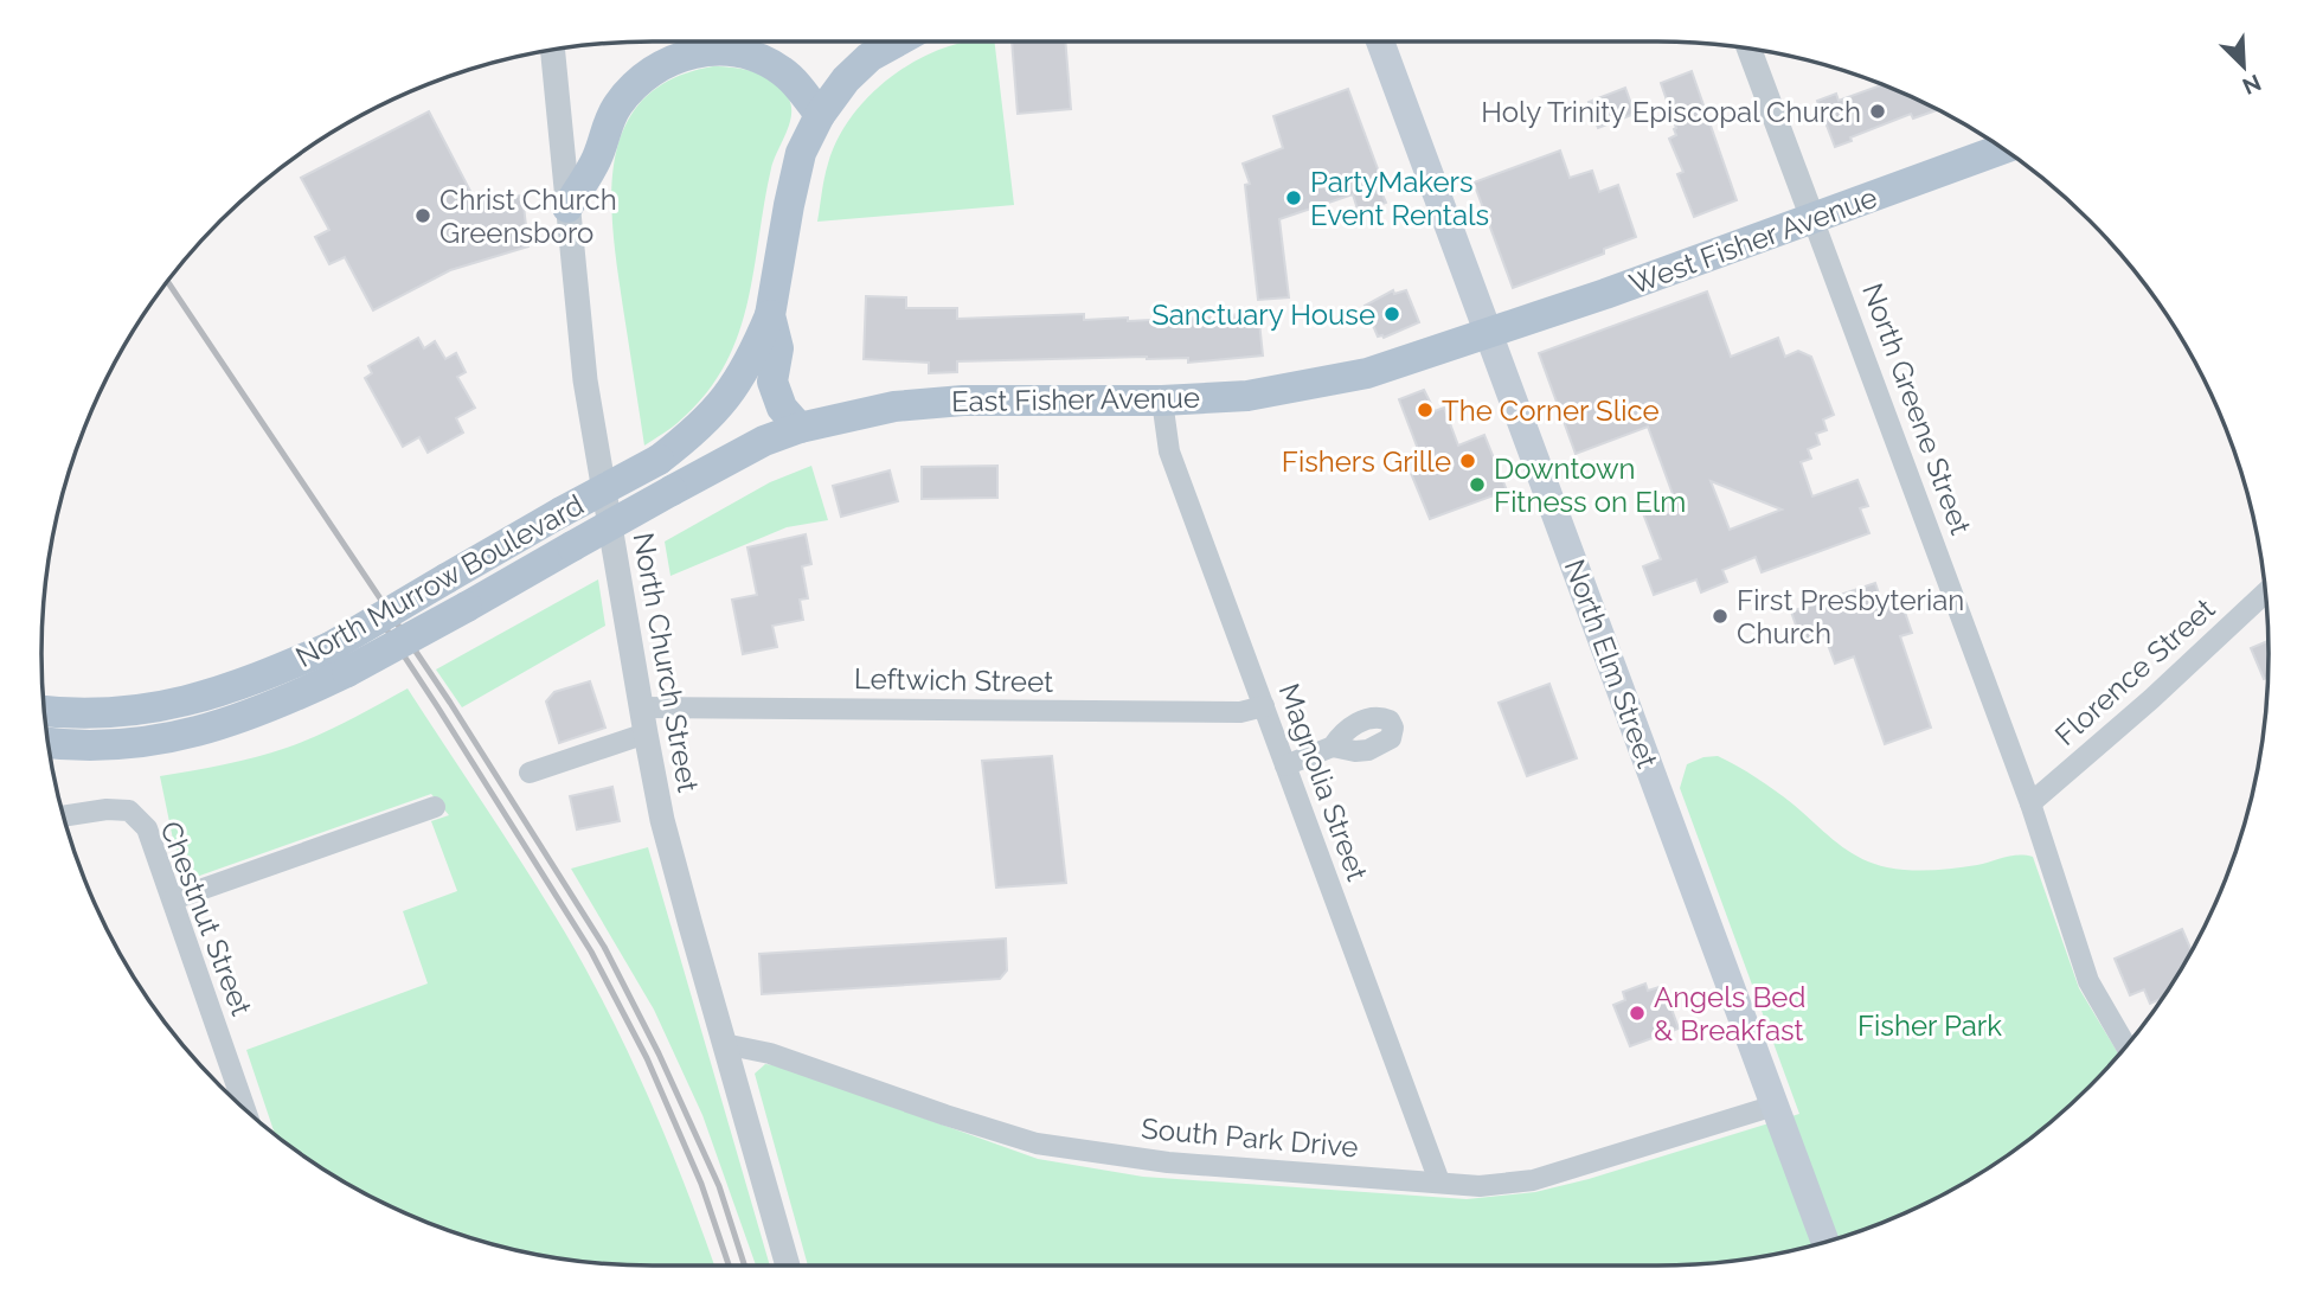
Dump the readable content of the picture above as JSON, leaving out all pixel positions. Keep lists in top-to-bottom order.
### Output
{
  "streets": {
    "main road": [
      "West Fisher Avenue",
      "East Fisher Avenue",
      "North Murrow Boulevard",
      "North Elm Street"
    ],
    "street": [
      "North Greene Street",
      "North Church Street",
      "Florence Street",
      "Leftwich Street",
      "Magnolia Street",
      "Chestnut Street",
      "South Park Drive"
    ]
  },
  "crossings": [
    ["West Fisher Avenue", "East Fisher Avenue"],
    ["West Fisher Avenue", "North Greene Street"],
    ["West Fisher Avenue", "North Elm Street"],
    ["East Fisher Avenue", "North Murrow Boulevard"],
    ["East Fisher Avenue", "North Elm Street"],
    ["East Fisher Avenue", "Magnolia Street"],
    ["North Greene Street", "Florence Street"],
    ["North Church Street", "Leftwich Street"],
    ["North Church Street", "South Park Drive"],
    ["North Elm Street", "South Park Drive"],
    ["Leftwich Street", "Magnolia Street"],
    ["Magnolia Street", "South Park Drive"]
  ],
  "parks": ["Fisher Park"],
  "places": [
    "Holy Trinity Episcopal Church",
    "PartyMakers Event Rentals",
    "Christ Church Greensboro",
    "Sanctuary House",
    "The Corner Slice",
    "Fishers Grille",
    "Downtown Fitness on Elm",
    "First Presbyterian Church",
    "Angels Bed & Breakfast"
  ],
  "north": "bottom right"
}
